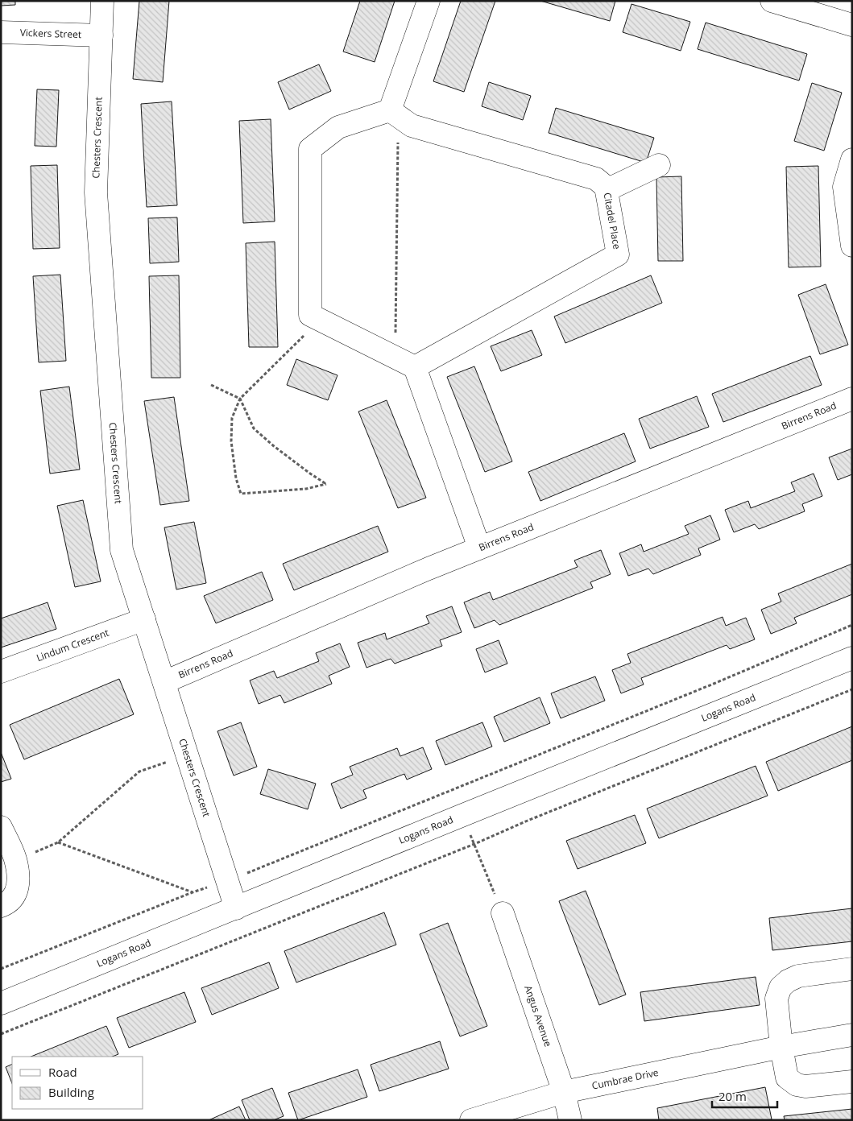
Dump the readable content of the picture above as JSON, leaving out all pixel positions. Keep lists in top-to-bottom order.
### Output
{
  "streets": {
    "street": [
      "Vickers Street",
      "Chesters Crescent",
      "Citadel Place",
      "Birrens Road",
      "Lindum Crescent",
      "Logans Road",
      "Angus Avenue",
      "Cumbrae Drive"
    ]
  },
  "crossings": [
    ["Vickers Street", "Chesters Crescent"],
    ["Chesters Crescent", "Birrens Road"],
    ["Chesters Crescent", "Lindum Crescent"],
    ["Chesters Crescent", "Logans Road"],
    ["Angus Avenue", "Cumbrae Drive"]
  ],
  "legend": ["Road", "Building"],
  "scale_bar": "20 m"
}
